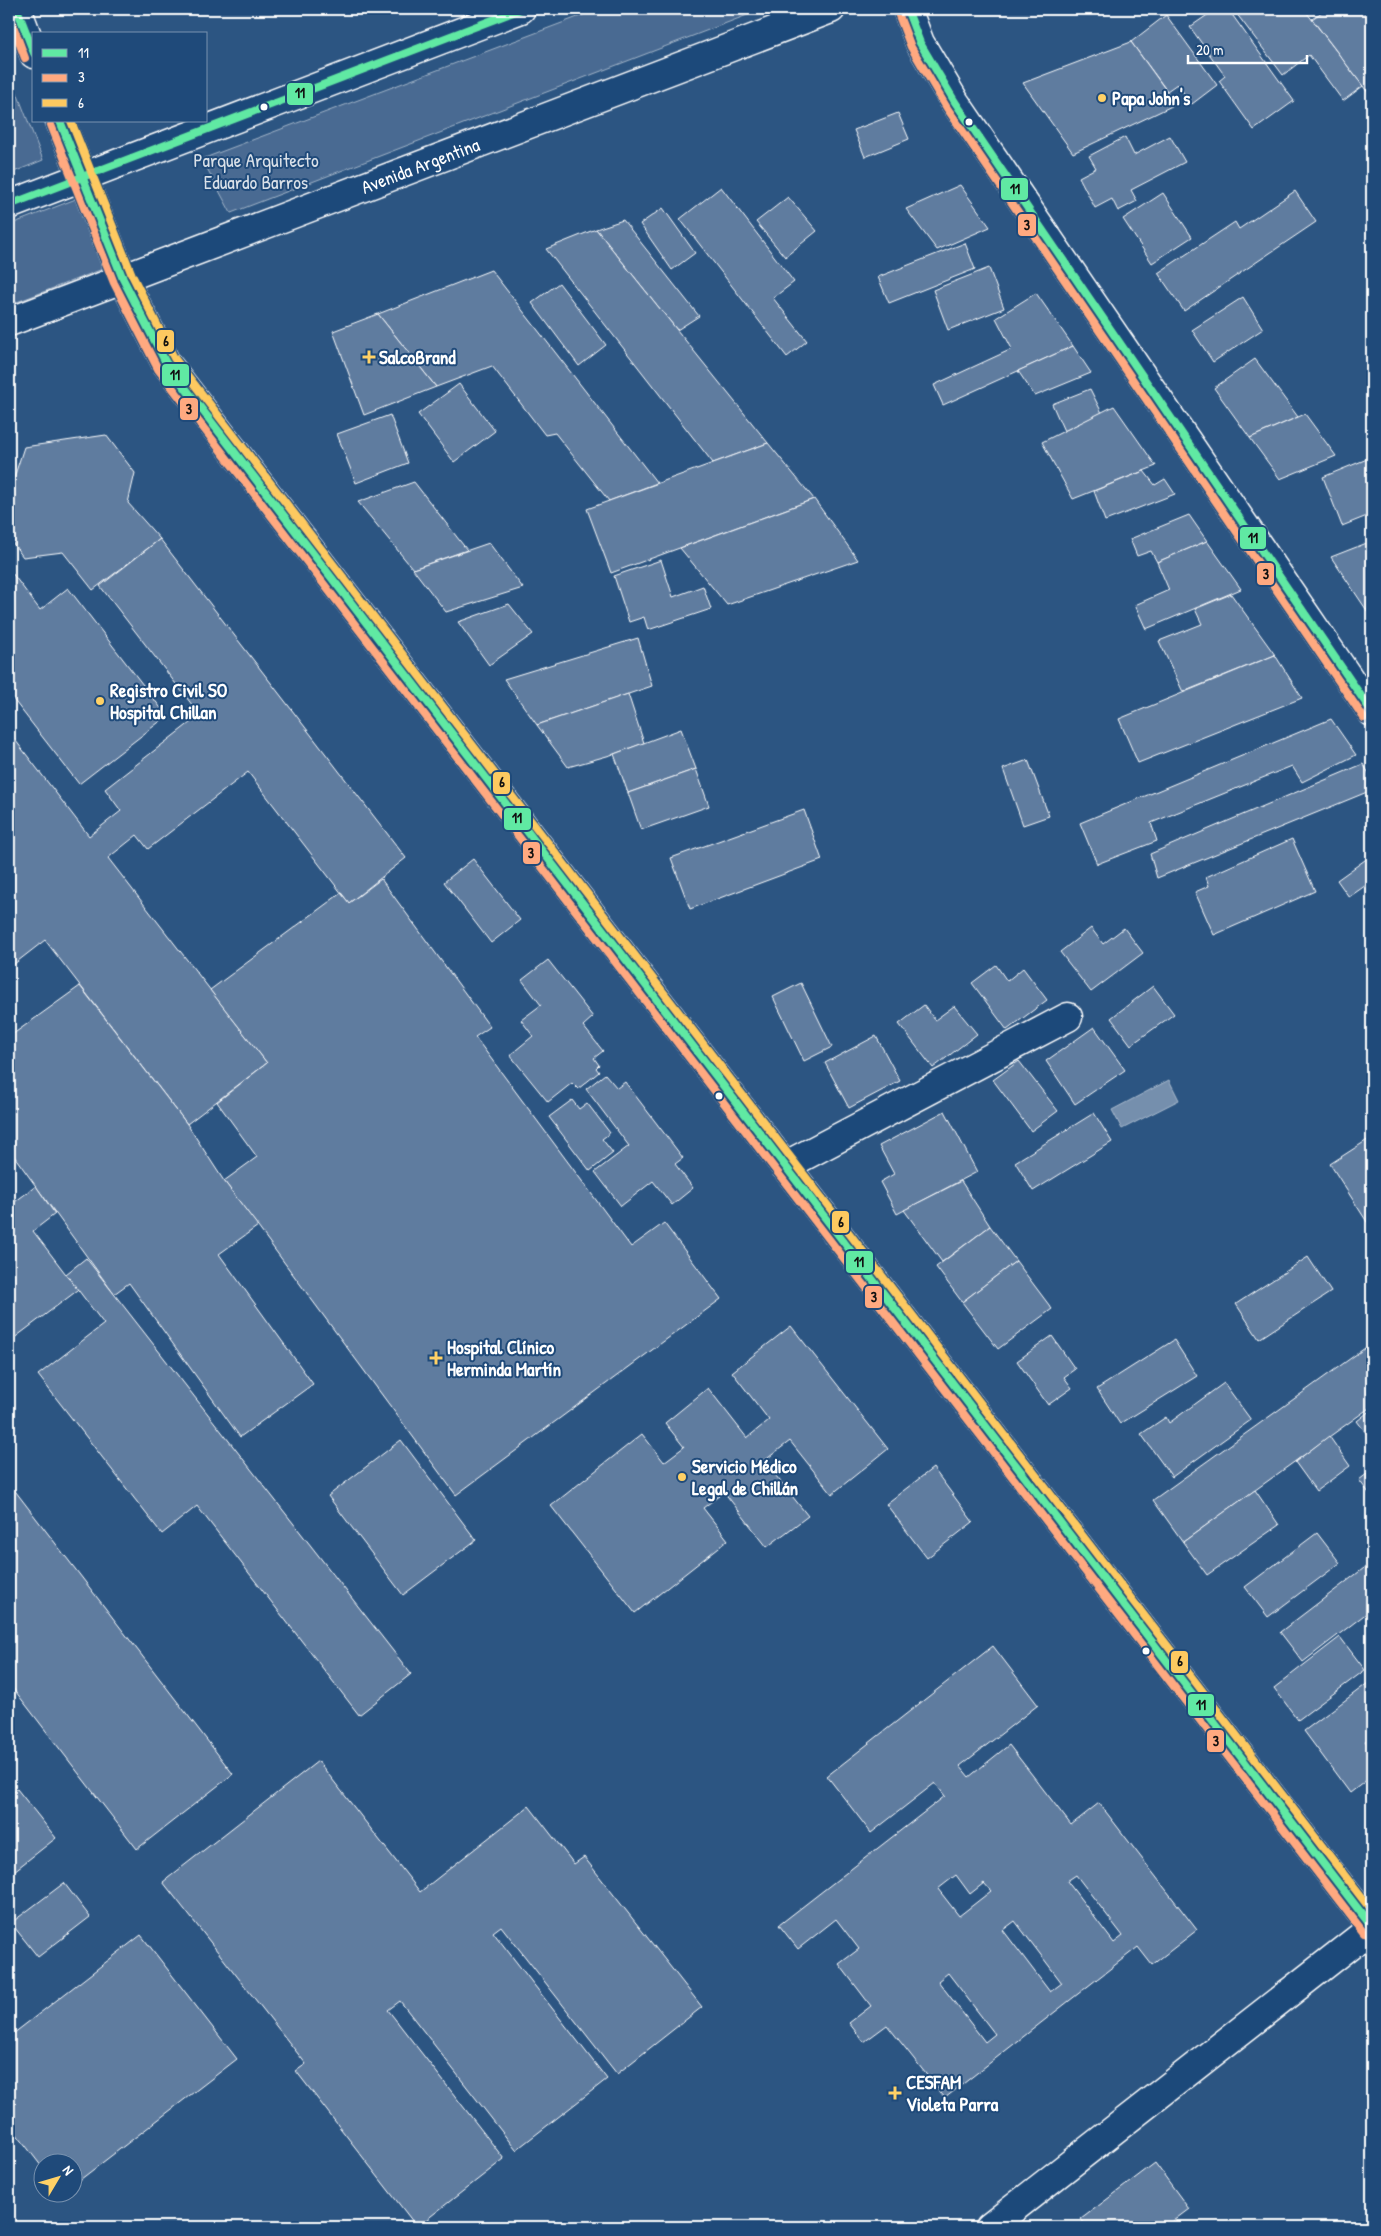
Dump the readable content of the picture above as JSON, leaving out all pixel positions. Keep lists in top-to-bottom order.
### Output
{
  "streets": {
    "main road": ["Avenida Argentina"]
  },
  "parks": ["Parque Arquitecto Eduardo Barros"],
  "places": {
    "other": ["Papa John's", "Registro Civil SO Hospital Chillan", "Servicio Médico Legal de Chillán"],
    "health": ["SalcoBrand", "Hospital Clínico Herminda Martín", "CESFAM Violeta Parra"]
  },
  "lines": ["transit line 11", "transit line 3", "transit line 6"],
  "legend": ["11", "3", "6"],
  "scale_bar": "20 m",
  "north": "top right"
}
